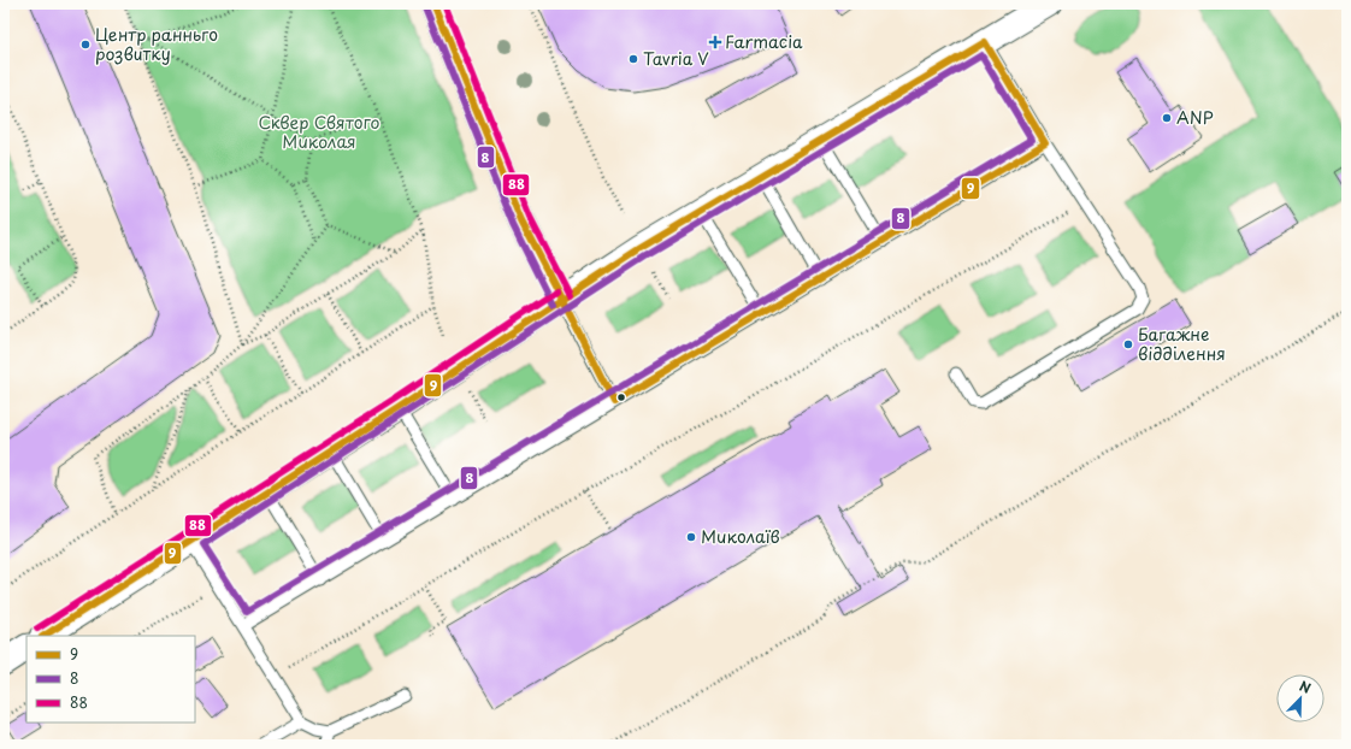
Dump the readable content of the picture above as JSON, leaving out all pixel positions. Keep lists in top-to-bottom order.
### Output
{
  "parks": ["Сквер Святого Миколая"],
  "places": {
    "health": ["Farmacia"],
    "other": [
      "Центр ранньго розвитку",
      "Tavria V",
      "ANP",
      "Багажне відділення",
      "Миколаїв"
    ]
  },
  "lines": ["transit line 9", "transit line 88", "transit line 8"],
  "legend": ["9", "8", "88"],
  "north": "top right"
}
